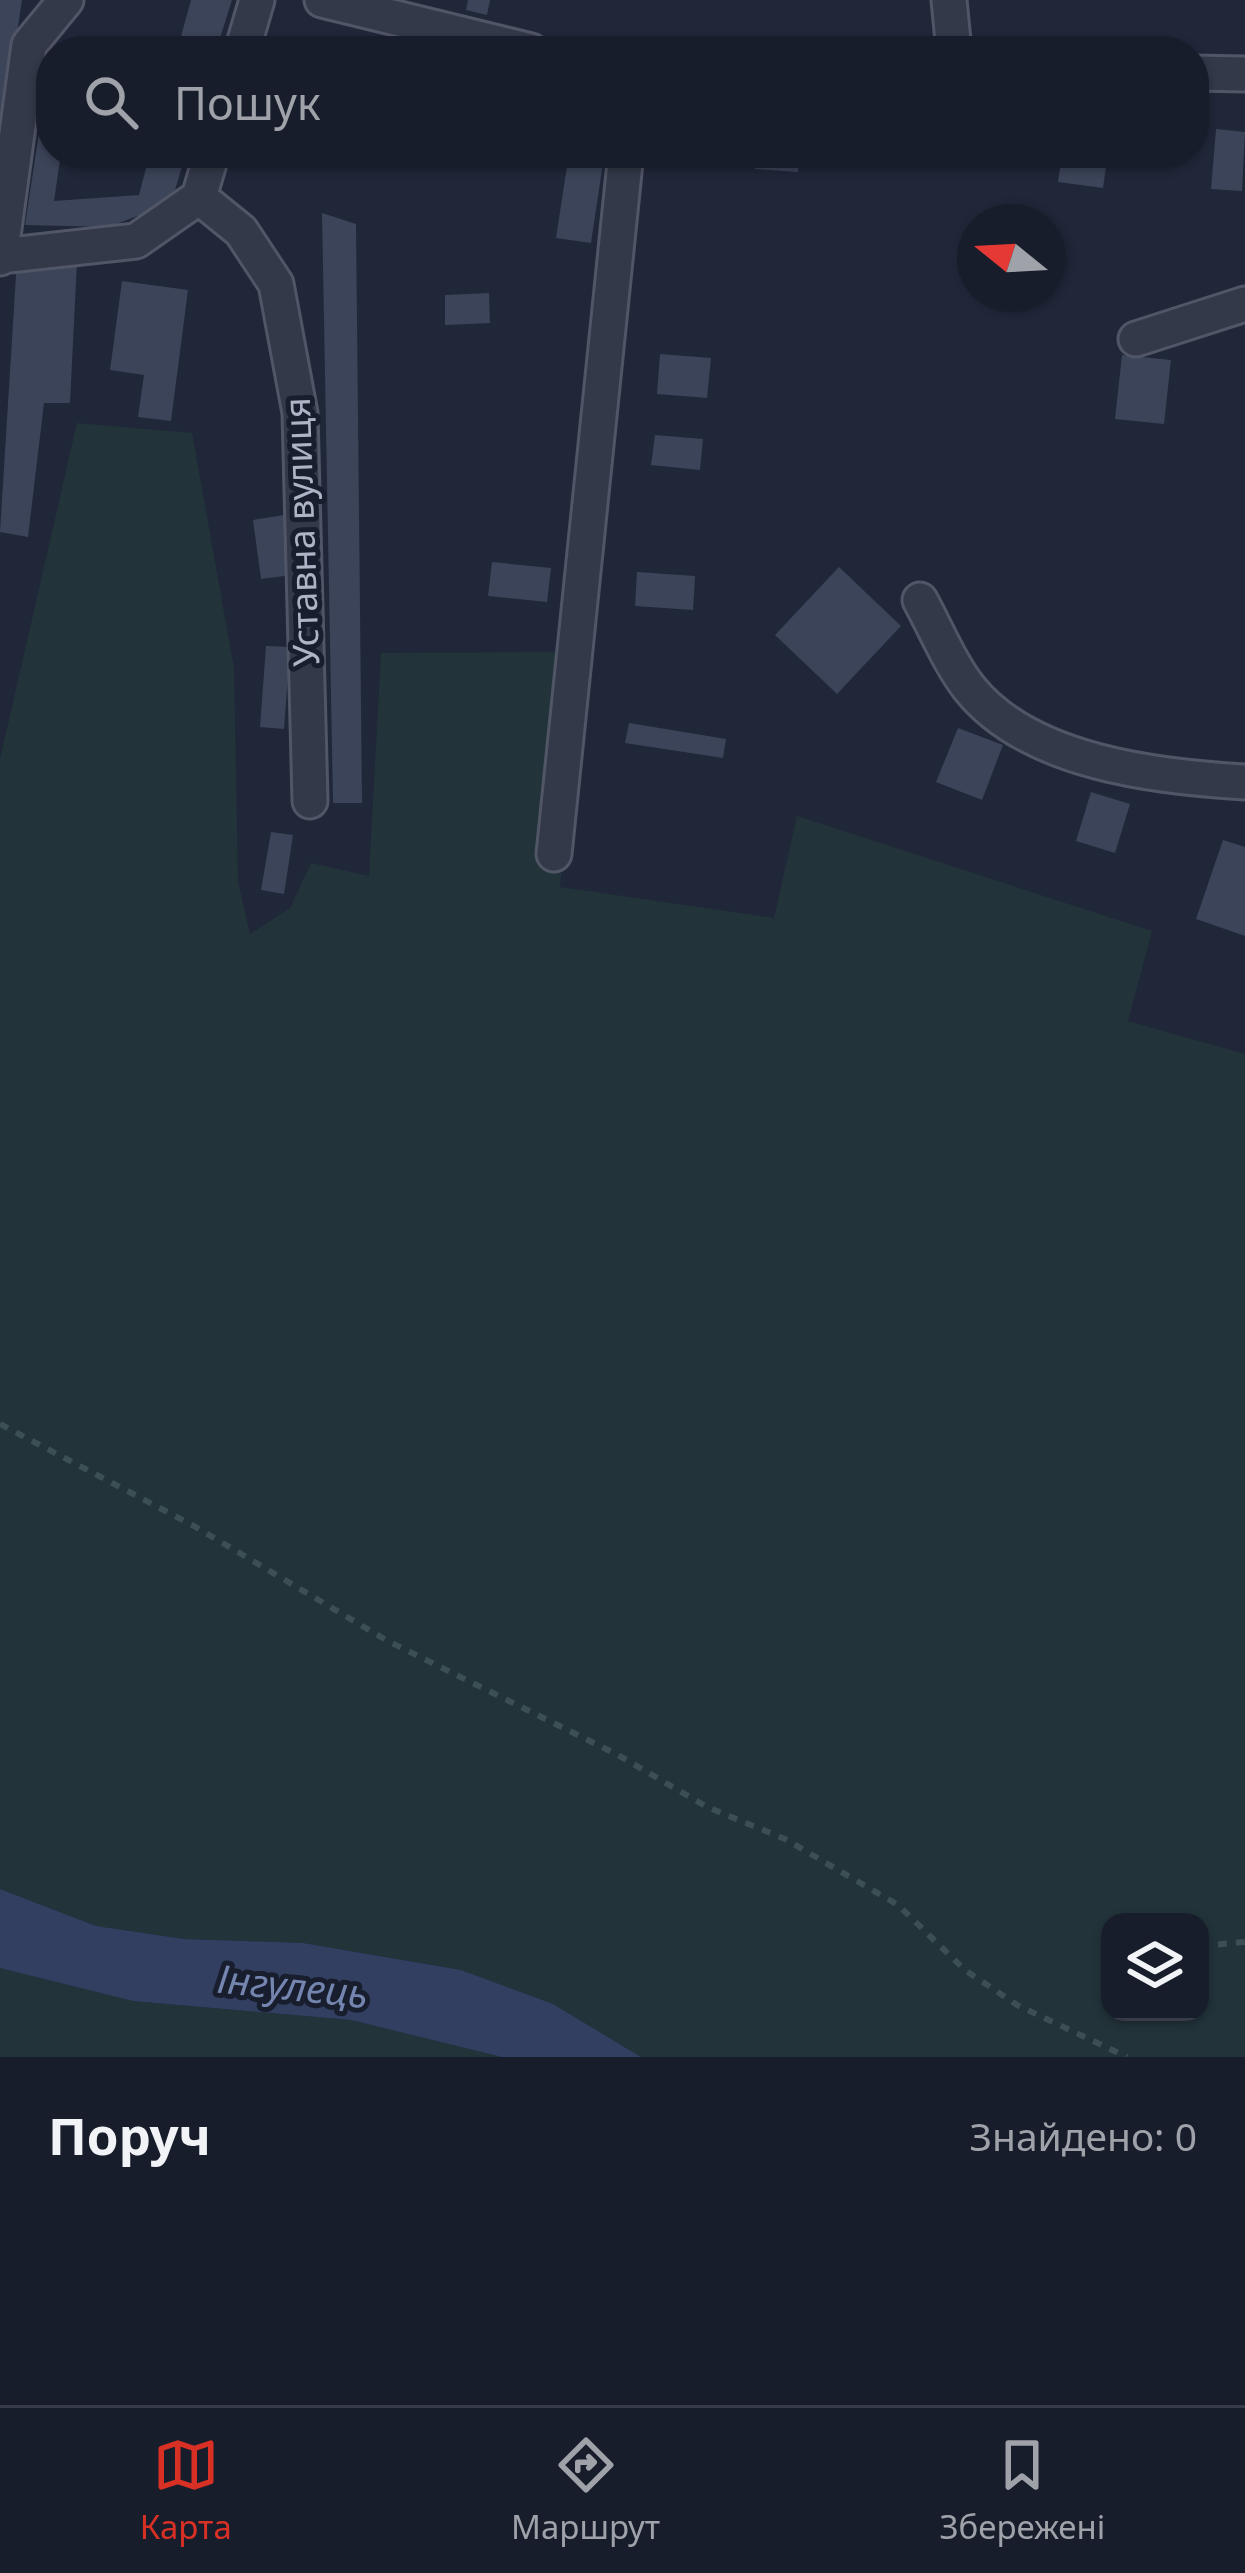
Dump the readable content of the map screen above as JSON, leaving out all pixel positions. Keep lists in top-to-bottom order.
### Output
{
  "streets": {
    "street": ["Уставна вулиця"]
  },
  "water": ["Інгулець"],
  "north": "left",
  "page": {
    "search": "Пошук",
    "heading": ["Поруч", "Знайдено: 0"],
    "nav": ["Карта", "Маршрут", "Збережені"]
  }
}
